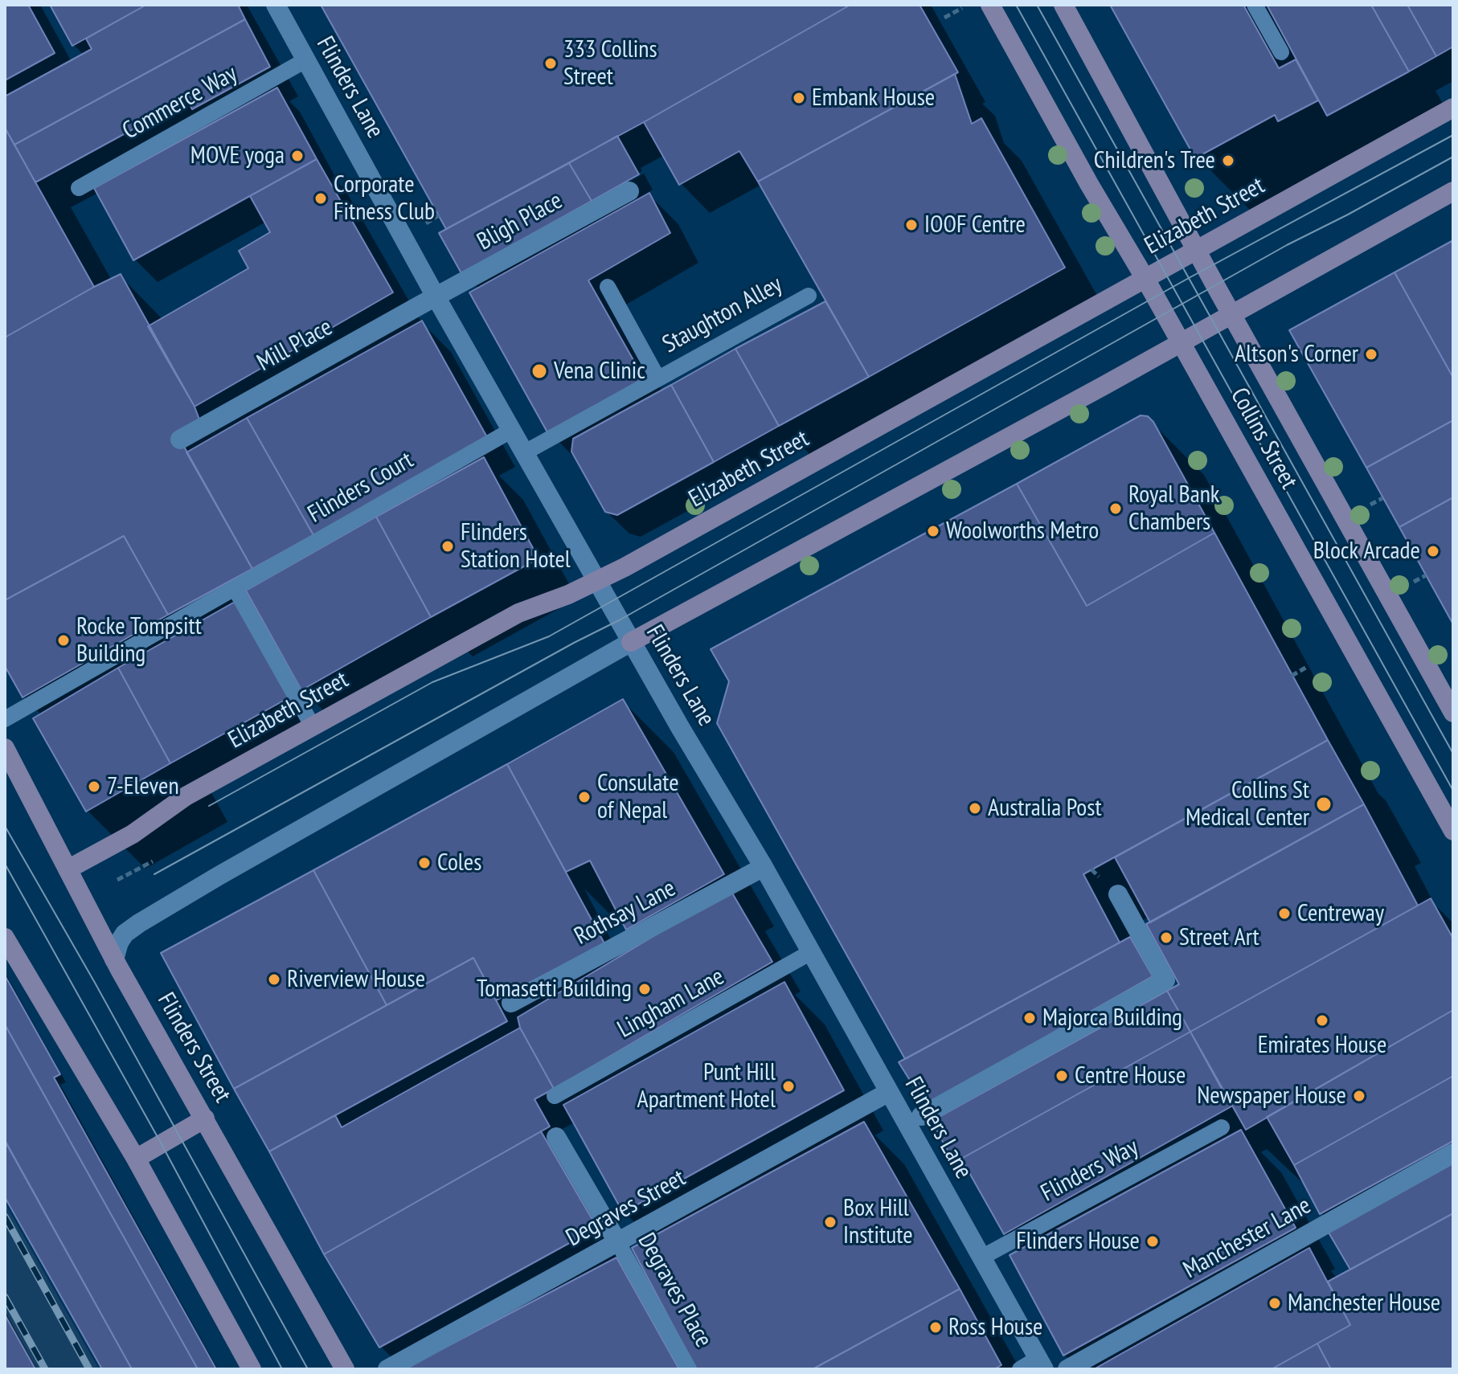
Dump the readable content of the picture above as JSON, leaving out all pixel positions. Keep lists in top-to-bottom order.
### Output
{
  "streets": {
    "street": [
      "Flinders Lane",
      "Elizabeth Street",
      "Bligh Place",
      "Mill Place",
      "Collins Street",
      "Rothsay Lane",
      "Flinders Street",
      "Degraves Street",
      "Manchester Lane",
      "Degraves Place"
    ],
    "lane": [
      "Commerce Way",
      "Staughton Alley",
      "Flinders Court",
      "Lingham Lane",
      "Flinders Way"
    ]
  },
  "crossings": [
    ["Flinders Lane", "Commerce Way"],
    ["Flinders Lane", "Elizabeth Street"],
    ["Flinders Lane", "Bligh Place"],
    ["Flinders Lane", "Staughton Alley"],
    ["Flinders Lane", "Mill Place"],
    ["Flinders Lane", "Flinders Court"],
    ["Flinders Lane", "Rothsay Lane"],
    ["Flinders Lane", "Lingham Lane"],
    ["Flinders Lane", "Flinders Way"],
    ["Flinders Lane", "Degraves Street"],
    ["Elizabeth Street", "Collins Street"],
    ["Elizabeth Street", "Flinders Street"],
    ["Bligh Place", "Mill Place"],
    ["Degraves Street", "Degraves Place"]
  ],
  "places": [
    "333 Collins Street",
    "Embank House",
    "MOVE yoga",
    "Children's Tree",
    "Corporate Fitness Club",
    "IOOF Centre",
    "Altson's Corner",
    "Vena Clinic",
    "Royal Bank Chambers",
    "Woolworths Metro",
    "Flinders Station Hotel",
    "Block Arcade",
    "Rocke Tompsitt Building",
    "7-Eleven",
    "Consulate of Nepal",
    "Collins St Medical Center",
    "Australia Post",
    "Coles",
    "Centreway",
    "Street Art",
    "Riverview House",
    "Tomasetti Building",
    "Majorca Building",
    "Emirates House",
    "Centre House",
    "Punt Hill Apartment Hotel",
    "Newspaper House",
    "Box Hill Institute",
    "Flinders House",
    "Manchester House",
    "Ross House"
  ]
}
